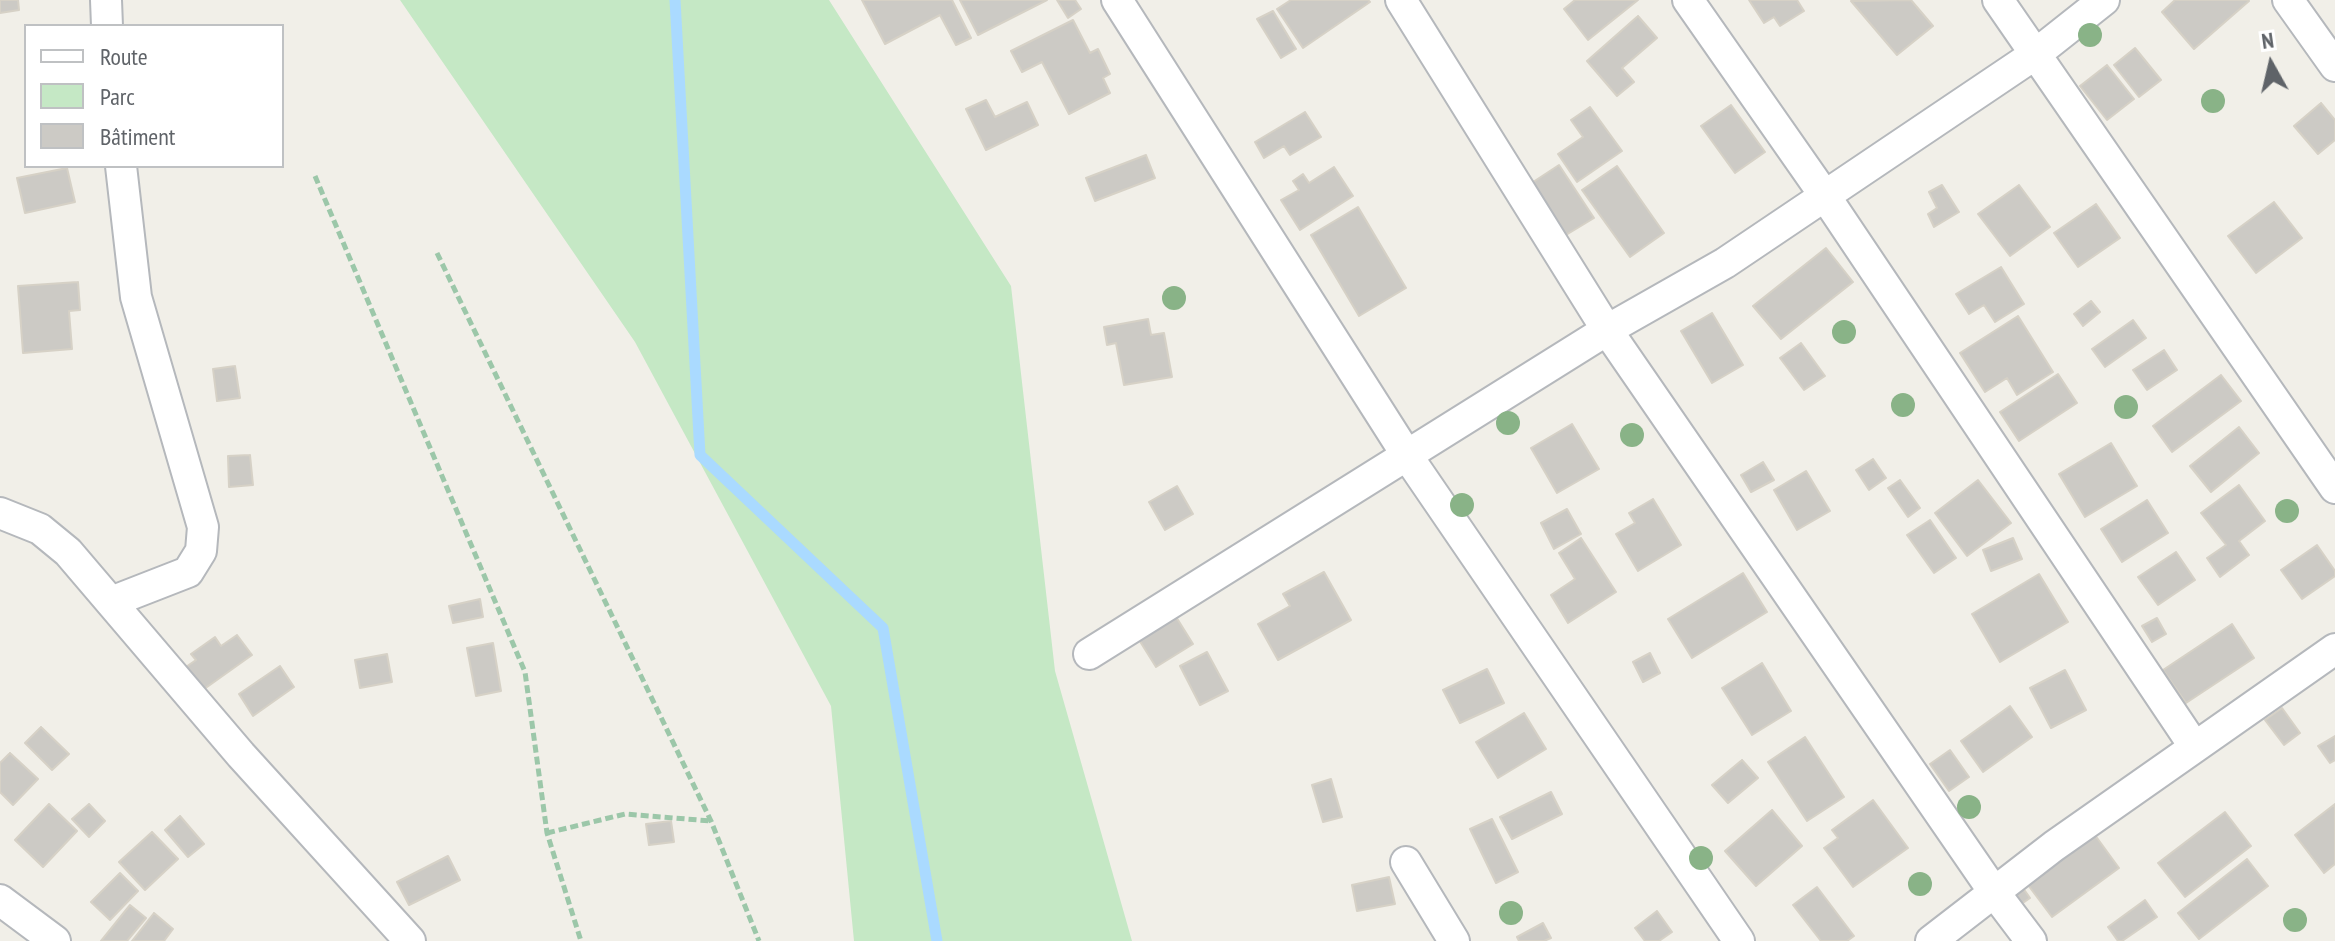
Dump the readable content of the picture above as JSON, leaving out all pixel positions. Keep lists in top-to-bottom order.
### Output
{
  "legend": ["Route", "Parc", "Bâtiment"],
  "north": "top"
}
